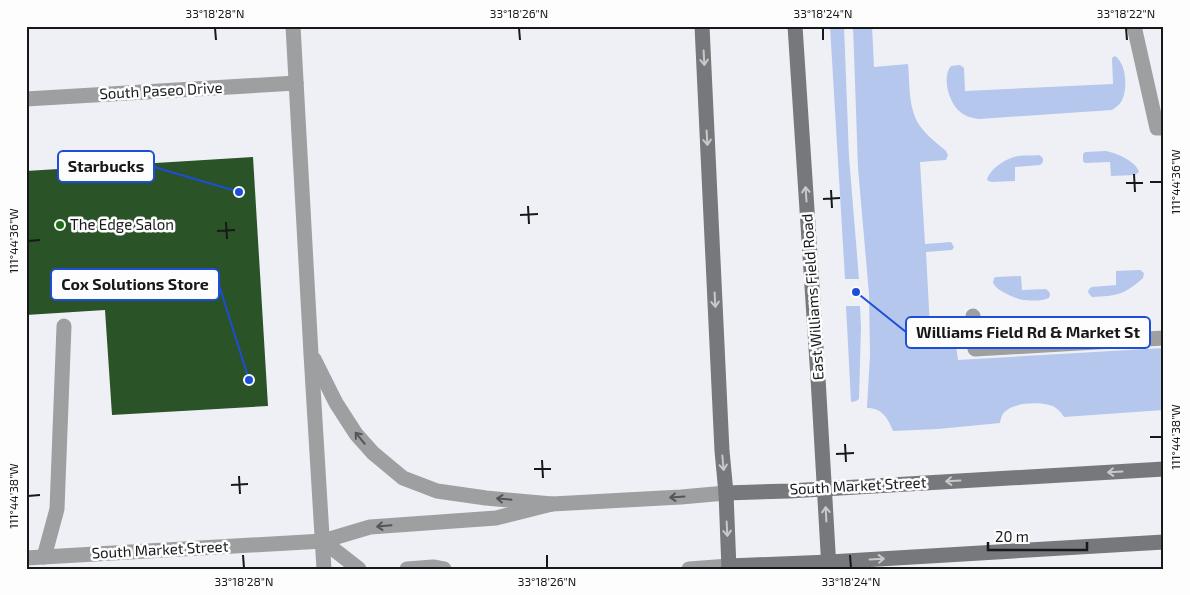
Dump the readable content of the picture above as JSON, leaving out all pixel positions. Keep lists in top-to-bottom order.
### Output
{
  "streets": {
    "main road": ["East Williams Field Road", "South Market Street"],
    "lane": ["South Paseo Drive"]
  },
  "crossings": [
    ["East Williams Field Road", "South Market Street"]
  ],
  "places": [
    "Starbucks",
    "The Edge Salon",
    "Williams Field Rd & Market St",
    "Cox Solutions Store"
  ],
  "scale_bar": "20 m",
  "coordinates": [
    "33°18'28\"N",
    "33°18'26\"N",
    "33°18'24\"N",
    "33°18'22\"N",
    "111°44'36\"W",
    "111°44'38\"W"
  ]
}
